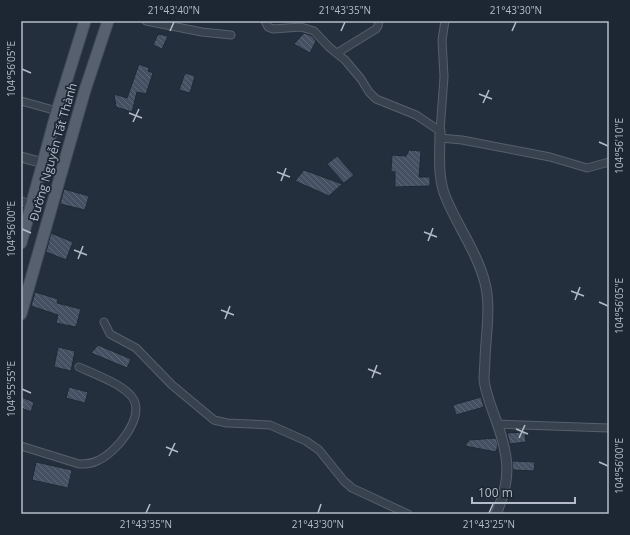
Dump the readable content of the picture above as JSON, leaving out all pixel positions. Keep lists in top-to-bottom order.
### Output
{
  "streets": {
    "main road": ["Đường Nguyễn Tất Thành"]
  },
  "scale_bar": "100 m",
  "coordinates": [
    "21°43'40\"N",
    "21°43'35\"N",
    "21°43'30\"N",
    "104°56'05\"E",
    "104°56'10\"E",
    "104°56'00\"E",
    "104°55'55\"E",
    "21°43'25\"N"
  ]
}
